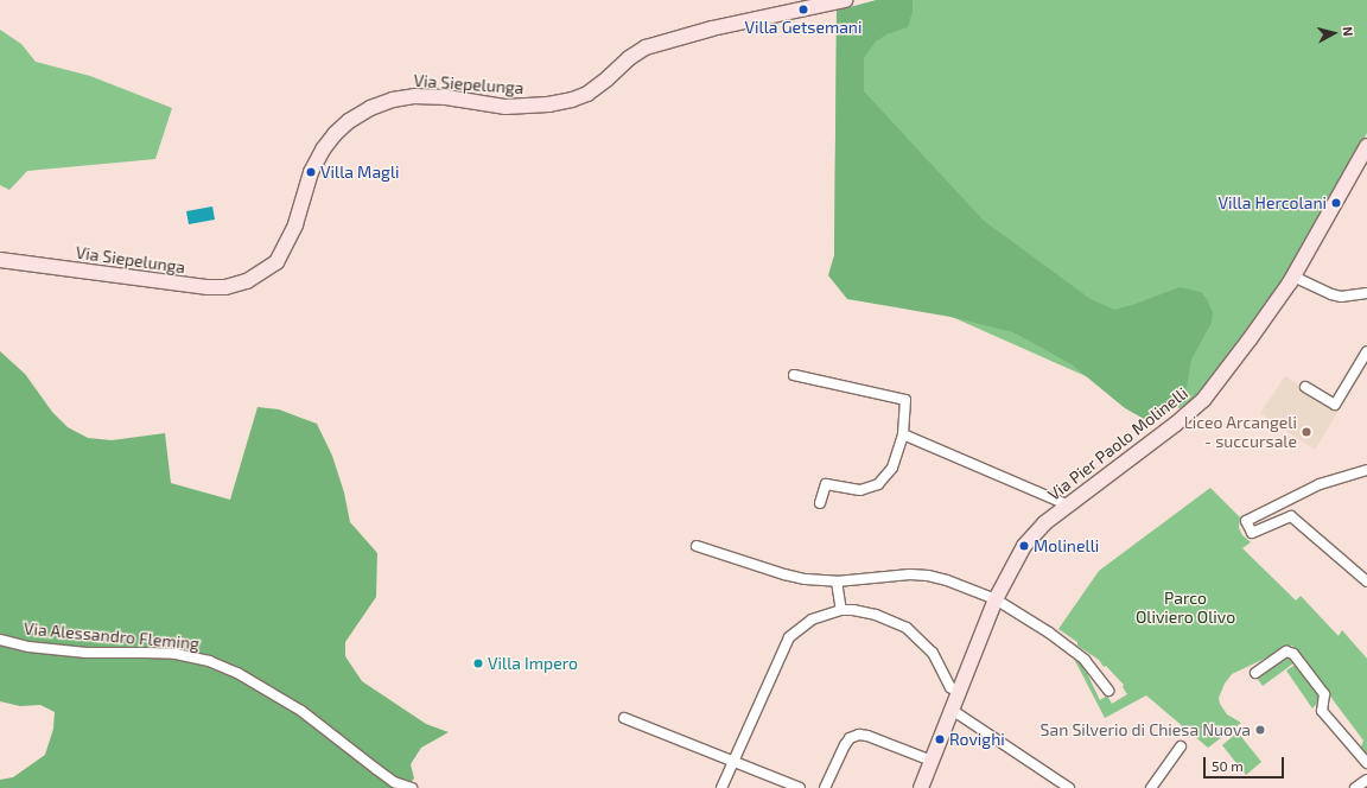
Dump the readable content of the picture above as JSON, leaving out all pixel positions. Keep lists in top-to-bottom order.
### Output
{
  "streets": {
    "street": ["Via Siepelunga", "Via Pier Paolo Molinelli", "Via Alessandro Fleming"]
  },
  "parks": ["Parco Oliviero Olivo"],
  "places": [
    "Villa Getsemani",
    "Villa Magli",
    "Villa Hercolani",
    "Liceo Arcangeli - succursale",
    "Molinelli",
    "Villa Impero",
    "San Silverio di Chiesa Nuova",
    "Rovighi"
  ],
  "scale_bar": "50 m",
  "north": "right"
}
